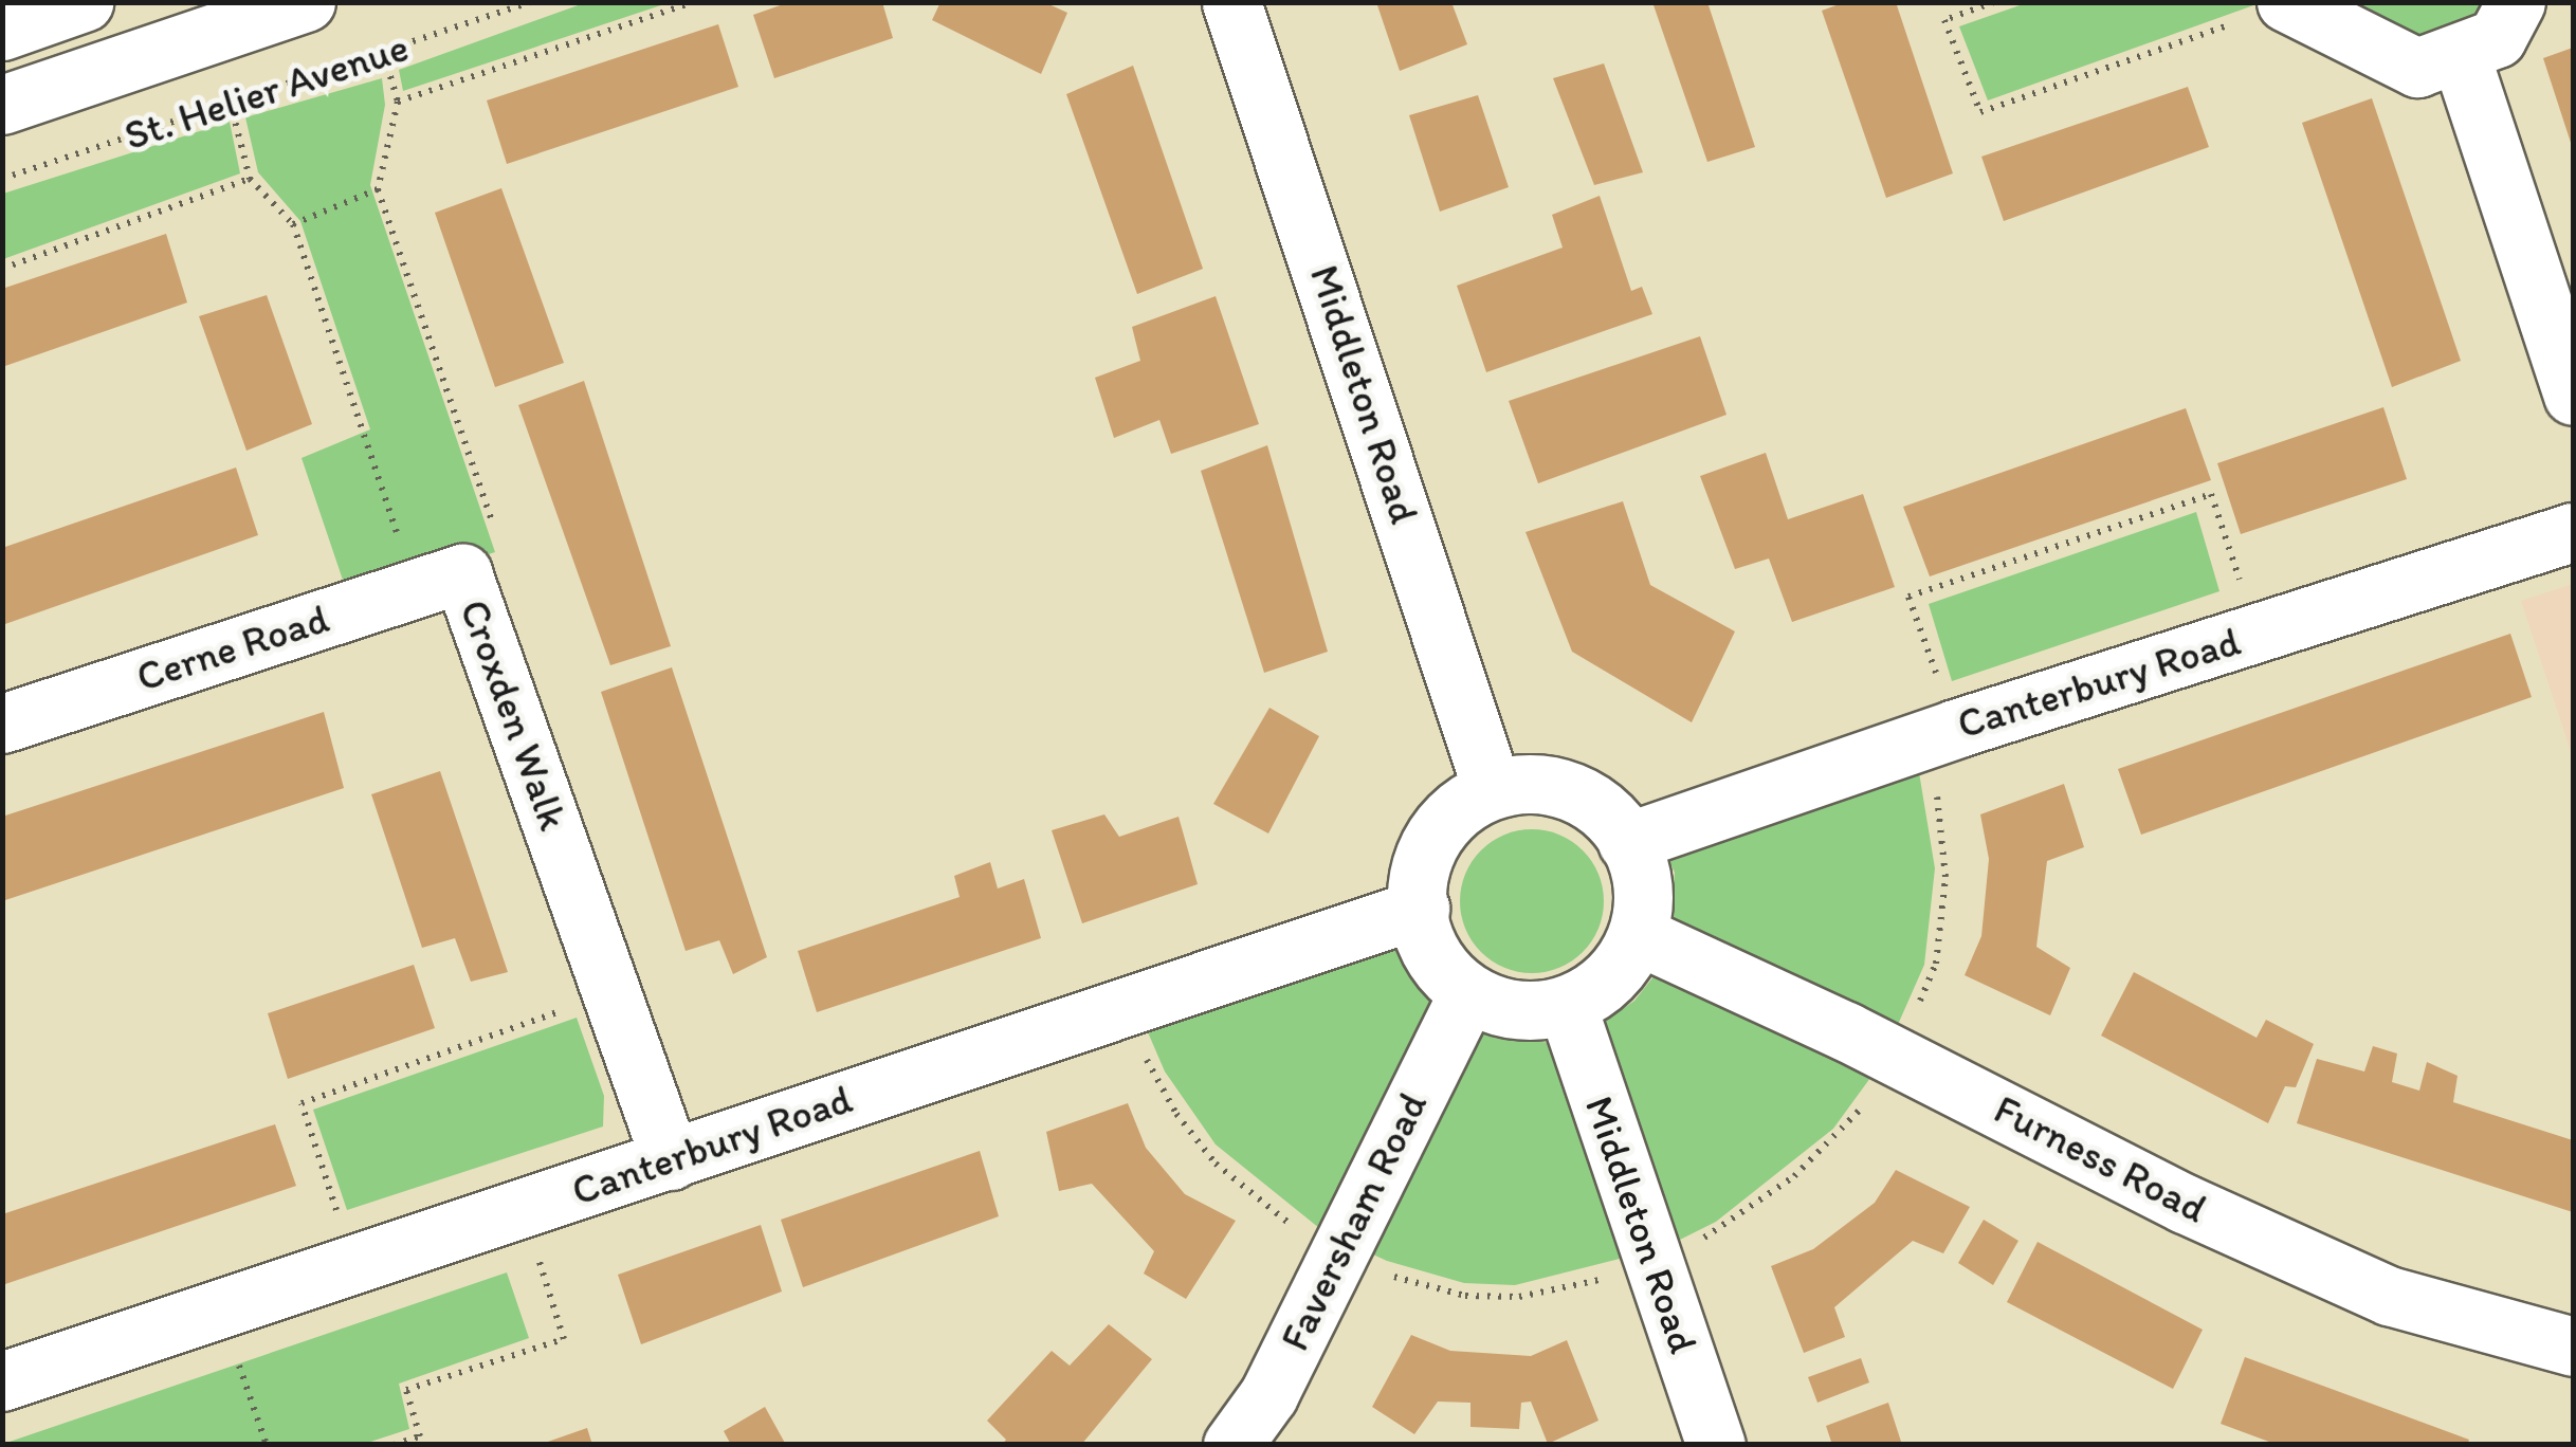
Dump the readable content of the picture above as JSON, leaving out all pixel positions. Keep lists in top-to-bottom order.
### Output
{
  "streets": {
    "main road": [
      "St. Helier Avenue",
      "Middleton Road",
      "Cerne Road",
      "Canterbury Road",
      "Croxden Walk",
      "Furness Road",
      "Faversham Road"
    ]
  },
  "crossings": [
    ["Middleton Road", "Canterbury Road"],
    ["Middleton Road", "Furness Road"],
    ["Middleton Road", "Faversham Road"],
    ["Cerne Road", "Croxden Walk"],
    ["Canterbury Road", "Croxden Walk"],
    ["Canterbury Road", "Furness Road"],
    ["Canterbury Road", "Faversham Road"],
    ["Furness Road", "Faversham Road"]
  ]
}
